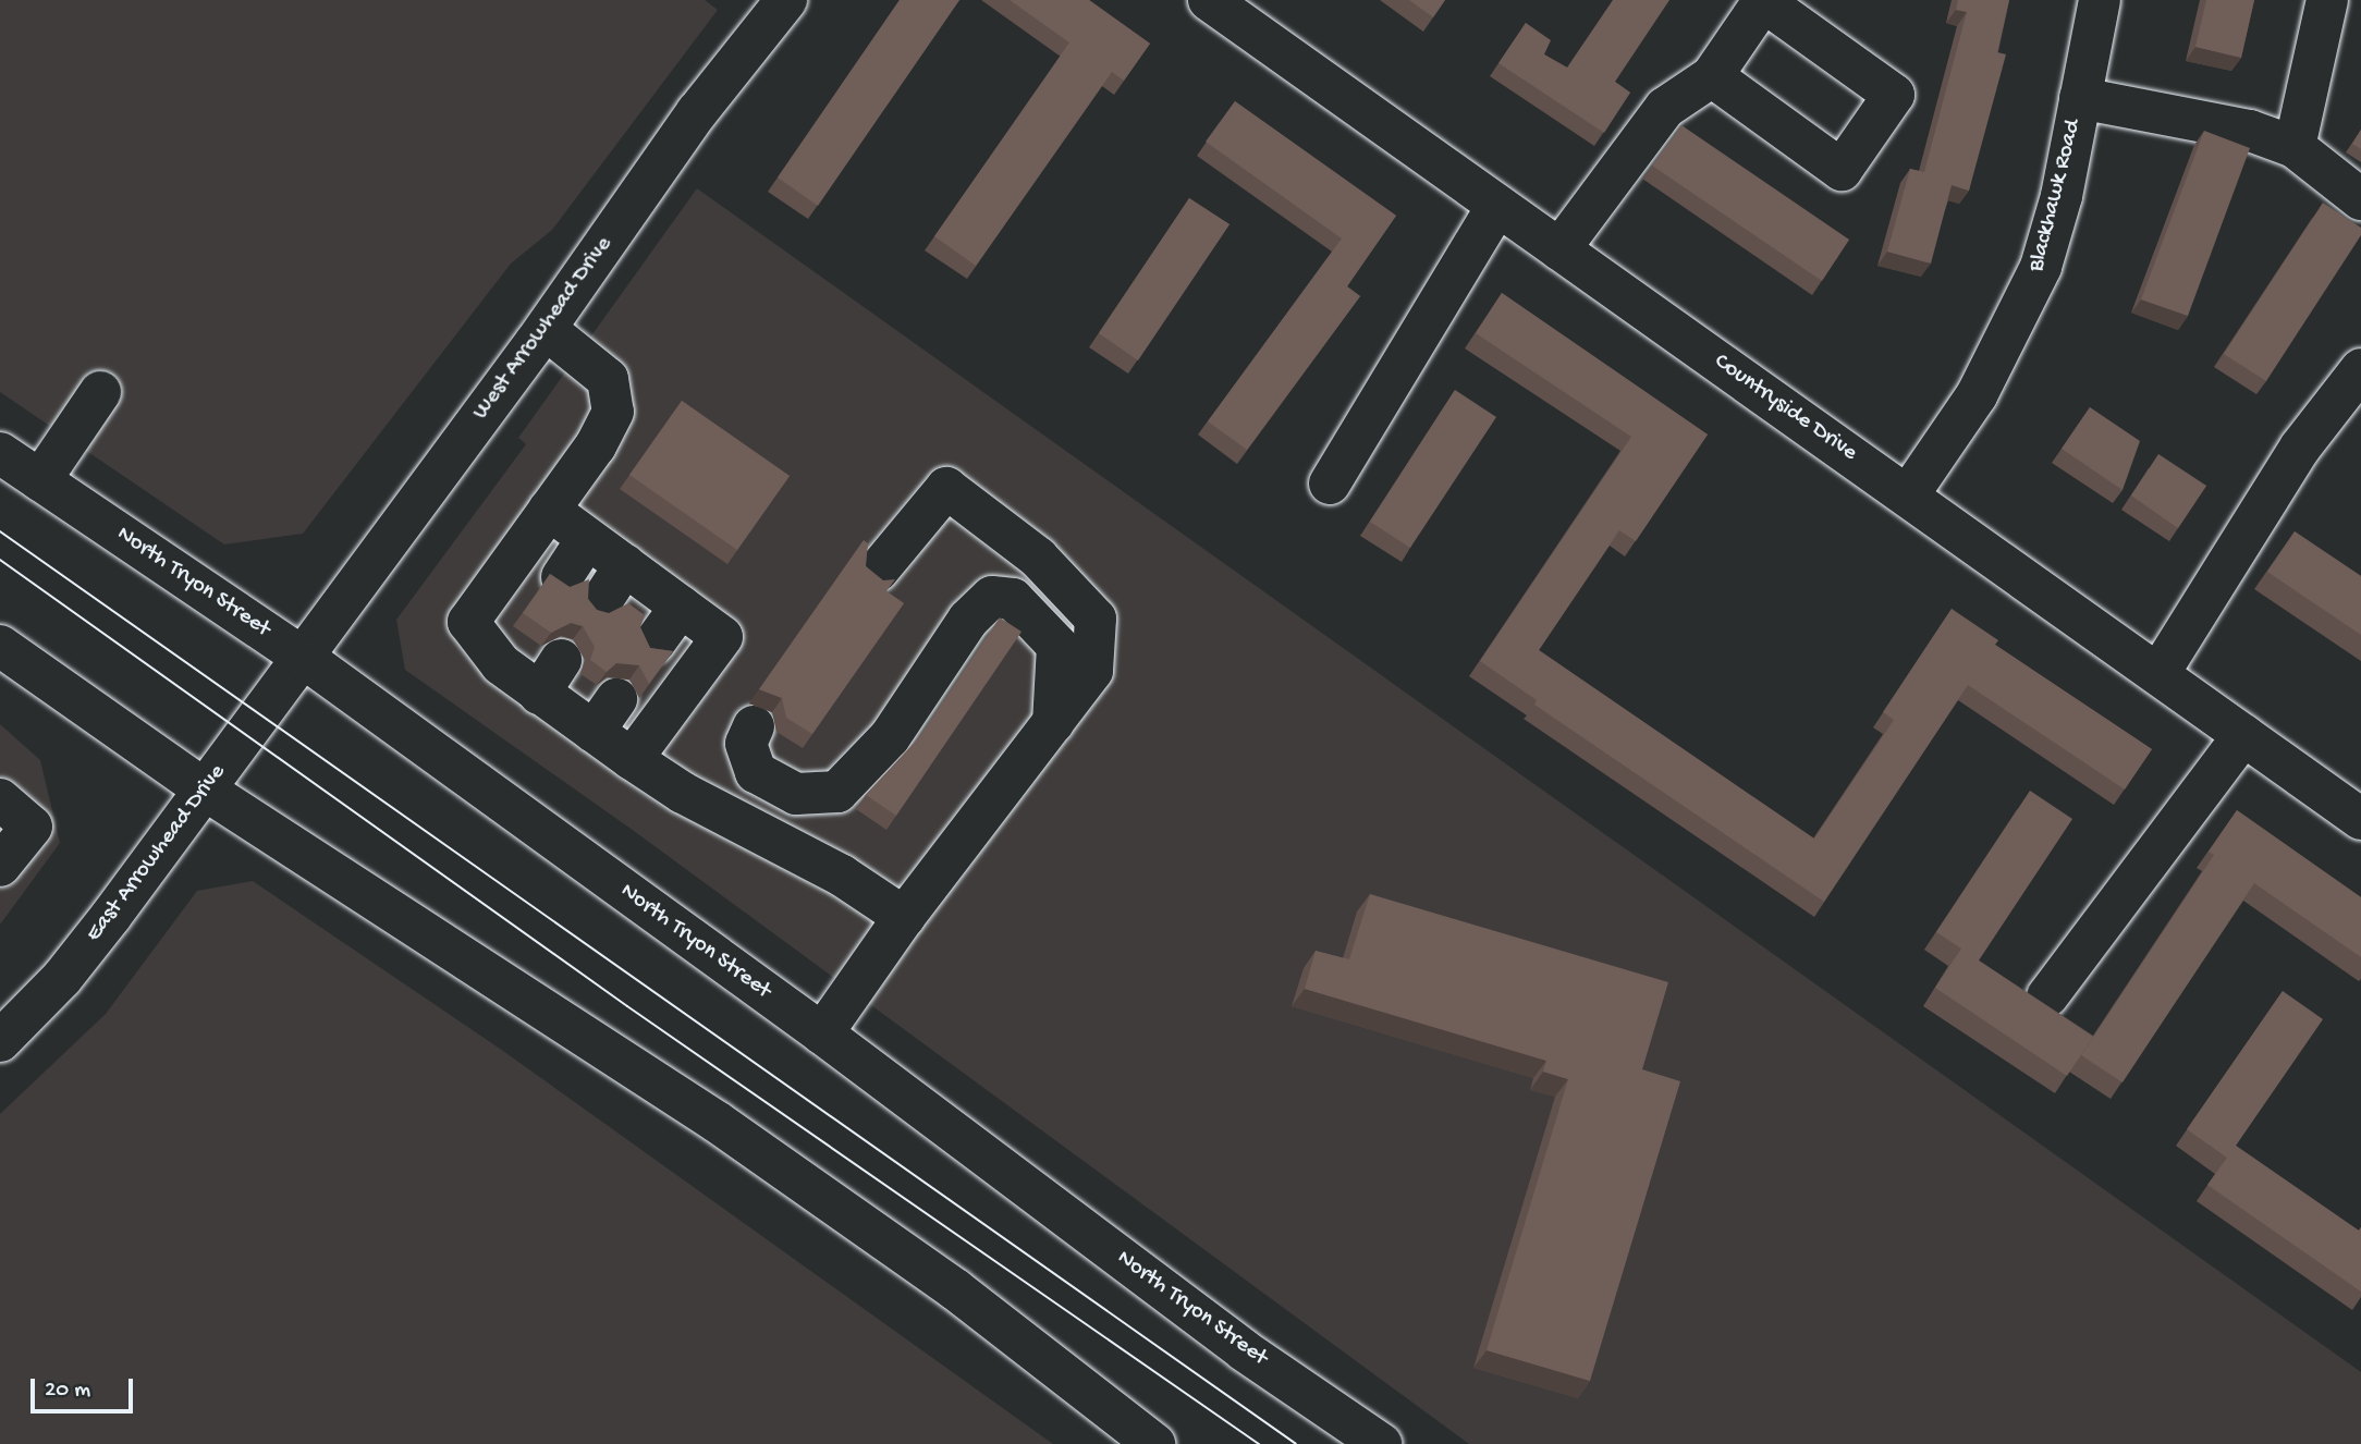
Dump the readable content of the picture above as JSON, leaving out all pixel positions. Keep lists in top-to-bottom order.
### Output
{
  "streets": {
    "street": [
      "Blackhawk Road",
      "West Arrowhead Drive",
      "Countryside Drive",
      "North Tryon Street",
      "East Arrowhead Drive"
    ]
  },
  "crossings": [
    ["Blackhawk Road", "Countryside Drive"],
    ["West Arrowhead Drive", "North Tryon Street"],
    ["West Arrowhead Drive", "East Arrowhead Drive"],
    ["North Tryon Street", "East Arrowhead Drive"]
  ],
  "scale_bar": "20 m"
}
